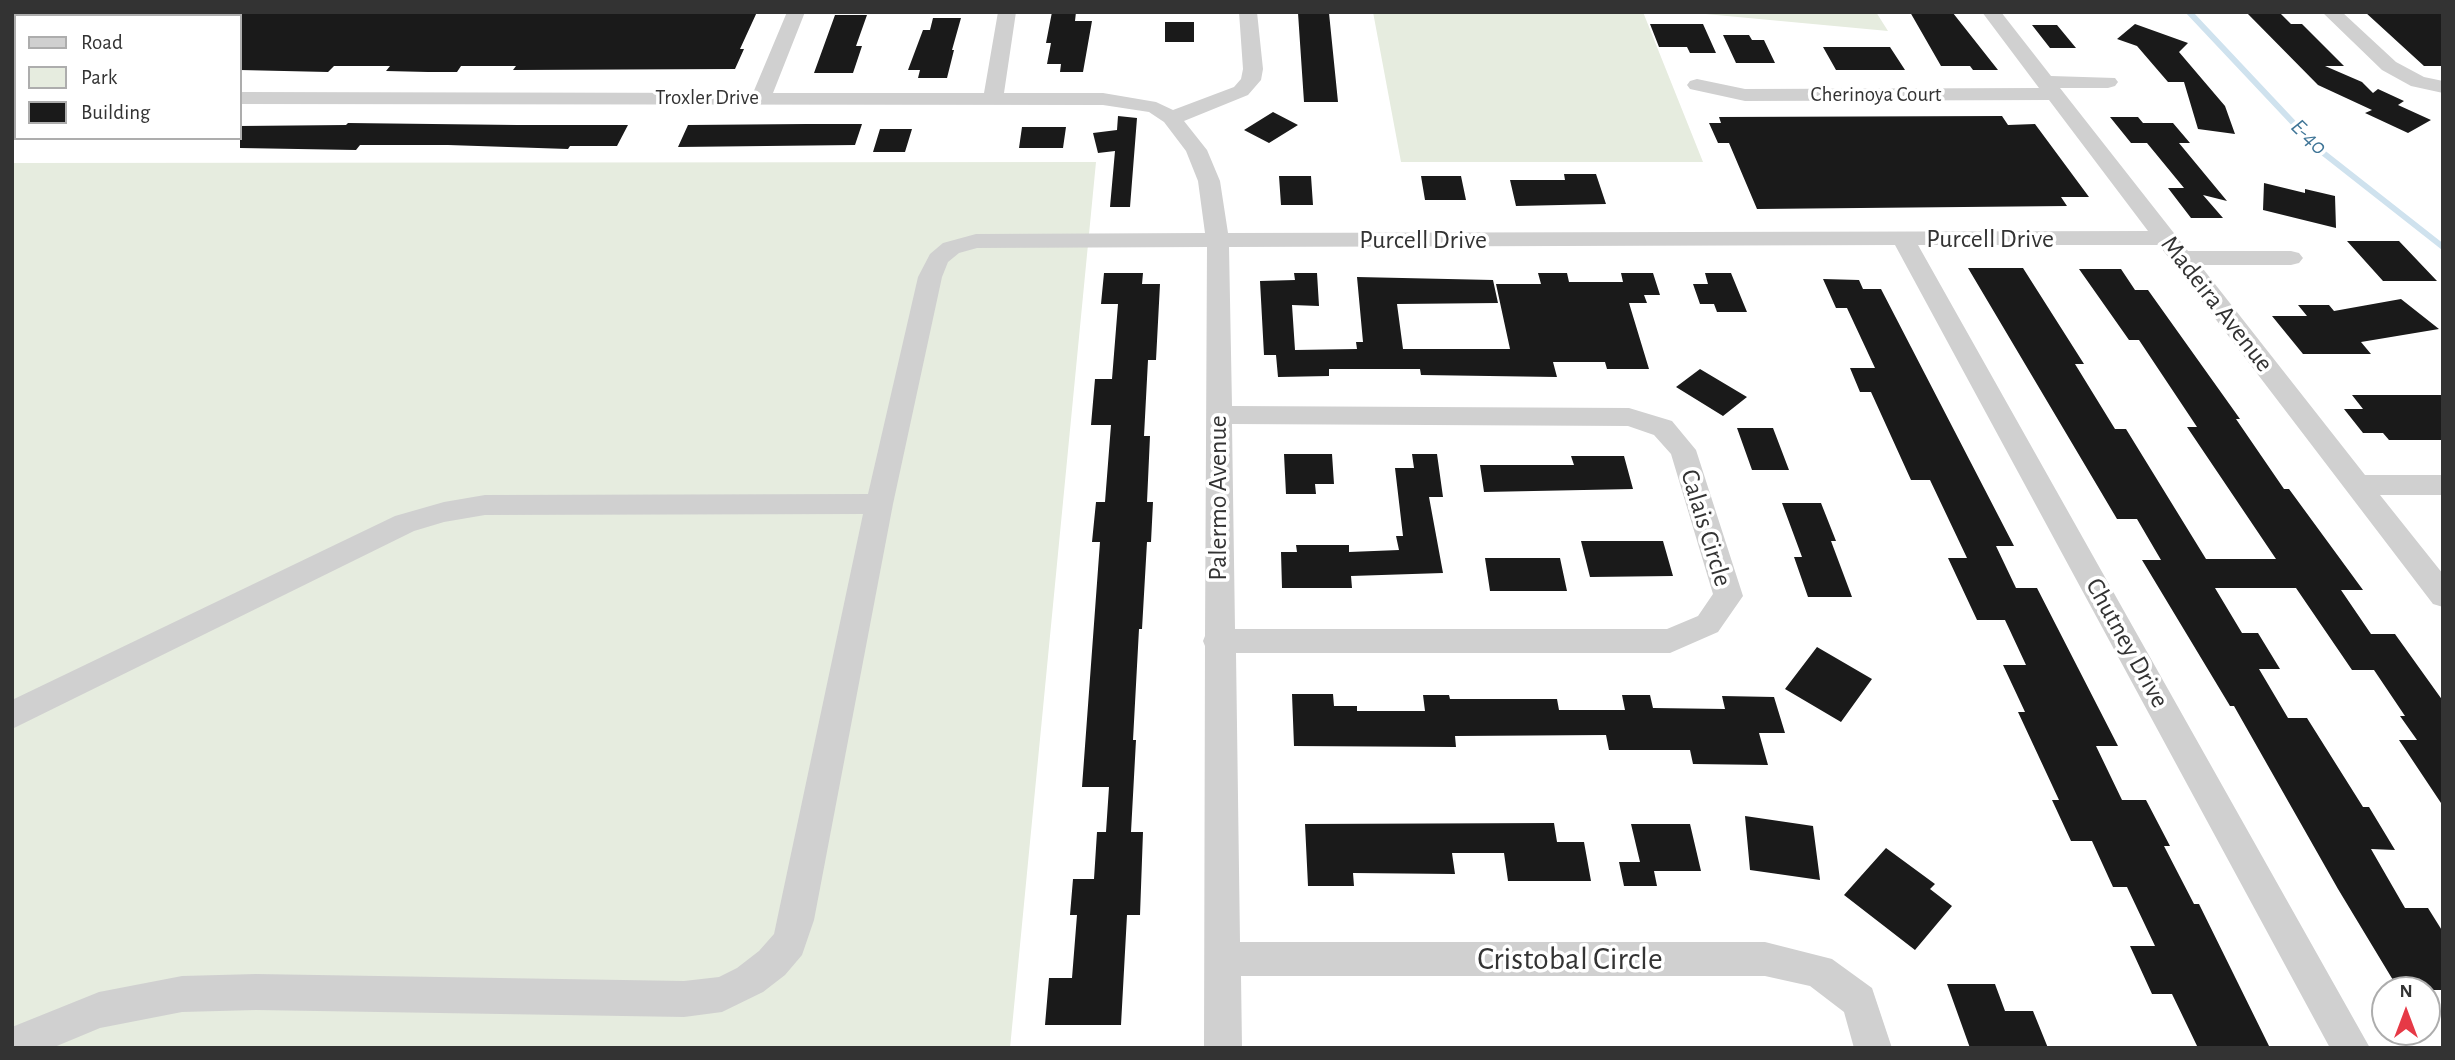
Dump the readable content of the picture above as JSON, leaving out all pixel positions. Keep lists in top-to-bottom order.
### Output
{
  "streets": {
    "street": [
      "Cherinoya Court",
      "Troxler Drive",
      "Purcell Drive",
      "Madeira Avenue",
      "Palermo Avenue",
      "Calais Circle",
      "Chutney Drive",
      "Cristobal Circle"
    ]
  },
  "crossings": [
    ["Cherinoya Court", "Madeira Avenue"],
    ["Troxler Drive", "Palermo Avenue"],
    ["Purcell Drive", "Madeira Avenue"],
    ["Purcell Drive", "Palermo Avenue"],
    ["Purcell Drive", "Chutney Drive"],
    ["Palermo Avenue", "Calais Circle"],
    ["Palermo Avenue", "Cristobal Circle"]
  ],
  "water": ["E-40"],
  "legend": ["Road", "Park", "Building"],
  "north": "top"
}
